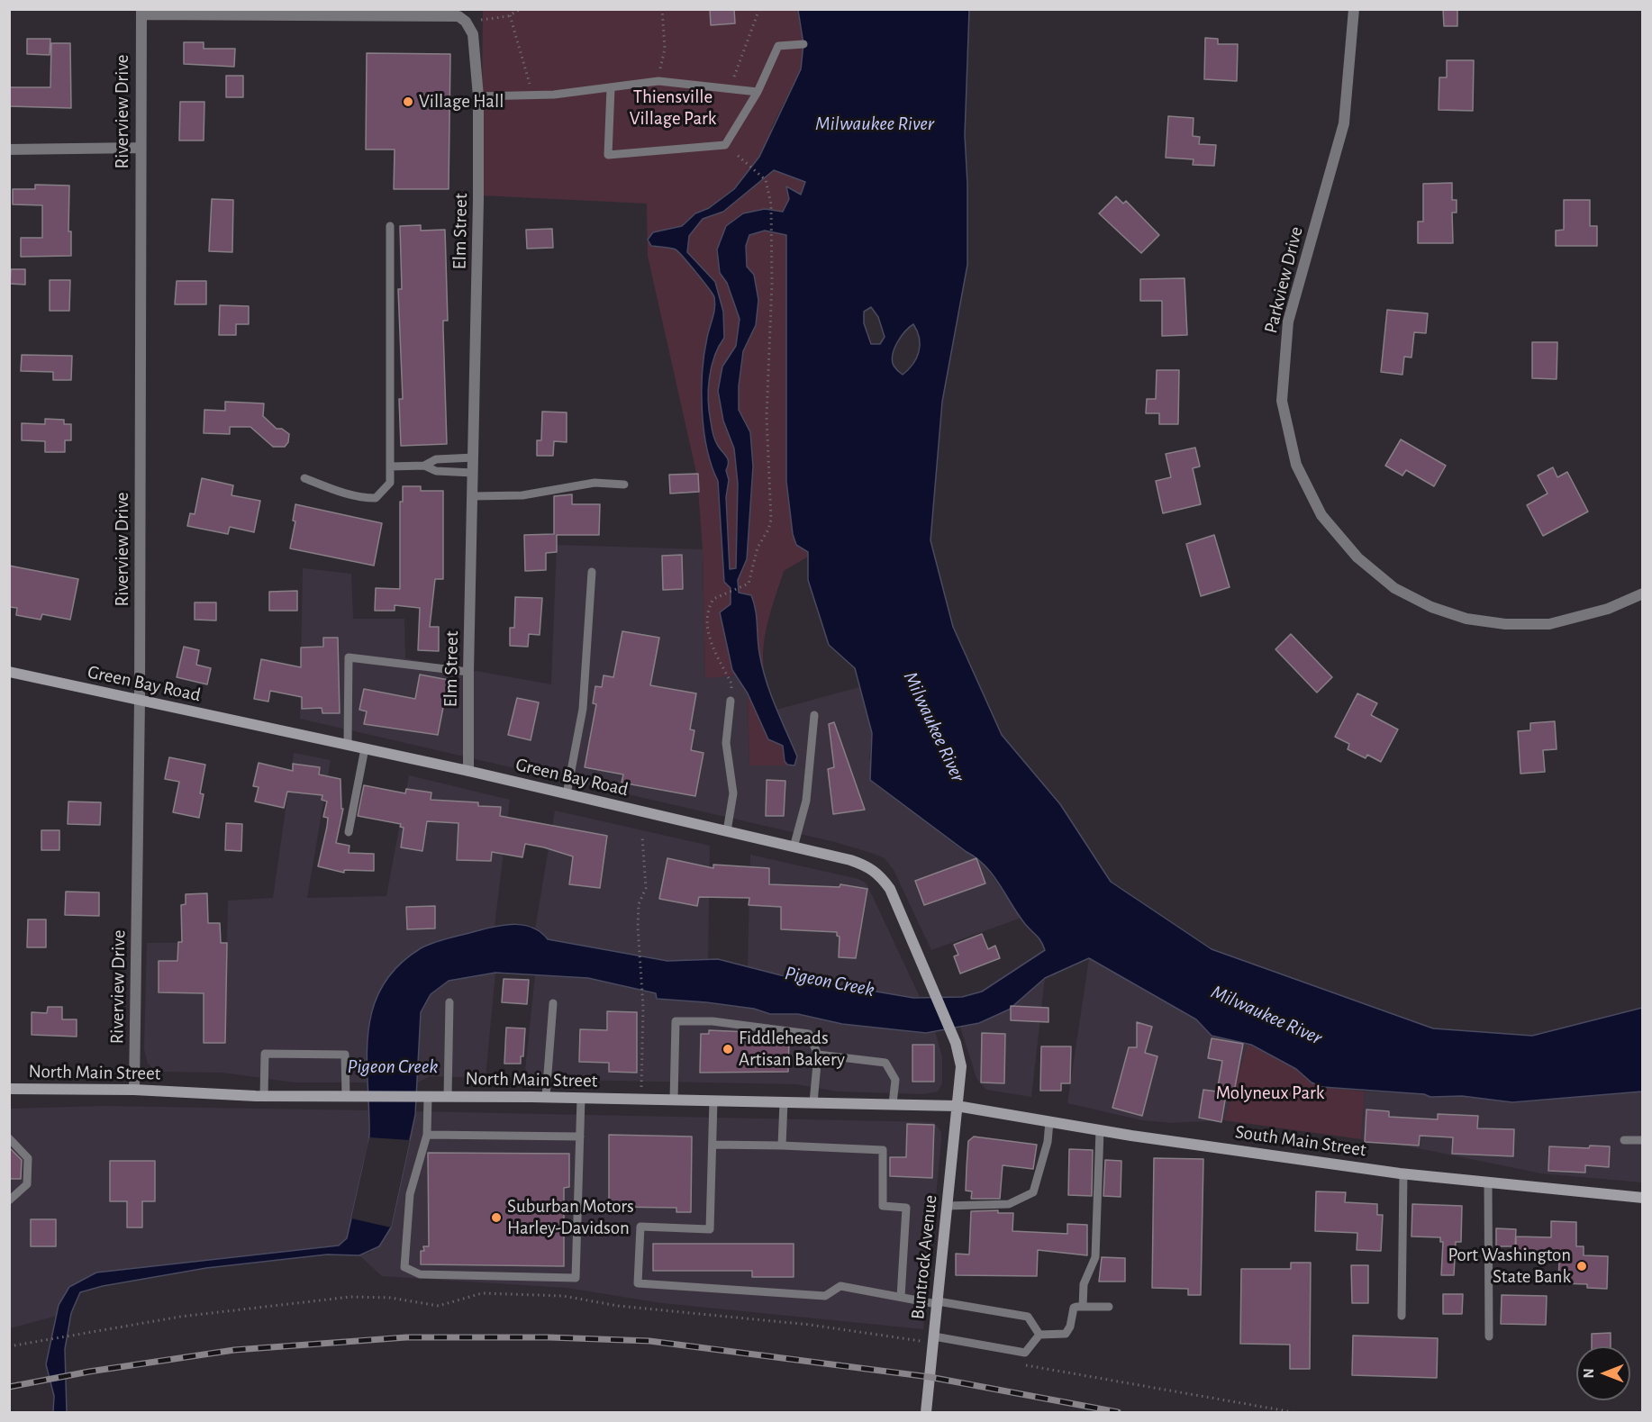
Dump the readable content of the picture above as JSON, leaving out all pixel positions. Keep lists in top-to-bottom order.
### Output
{
  "streets": {
    "main road": [
      "Green Bay Road",
      "North Main Street",
      "South Main Street",
      "Buntrock Avenue"
    ],
    "street": ["Riverview Drive", "Elm Street", "Parkview Drive"]
  },
  "crossings": [
    ["Riverview Drive", "Green Bay Road"],
    ["Riverview Drive", "North Main Street"],
    ["Elm Street", "Green Bay Road"],
    ["Green Bay Road", "North Main Street"],
    ["Green Bay Road", "South Main Street"],
    ["Green Bay Road", "Buntrock Avenue"],
    ["North Main Street", "South Main Street"],
    ["North Main Street", "Buntrock Avenue"],
    ["South Main Street", "Buntrock Avenue"]
  ],
  "water": ["Milwaukee River", "Pigeon Creek"],
  "parks": ["Thiensville Village Park", "Molyneux Park"],
  "places": [
    "Village Hall",
    "Fiddleheads Artisan Bakery",
    "Suburban Motors Harley-Davidson",
    "Port Washington State Bank"
  ],
  "north": "left"
}
